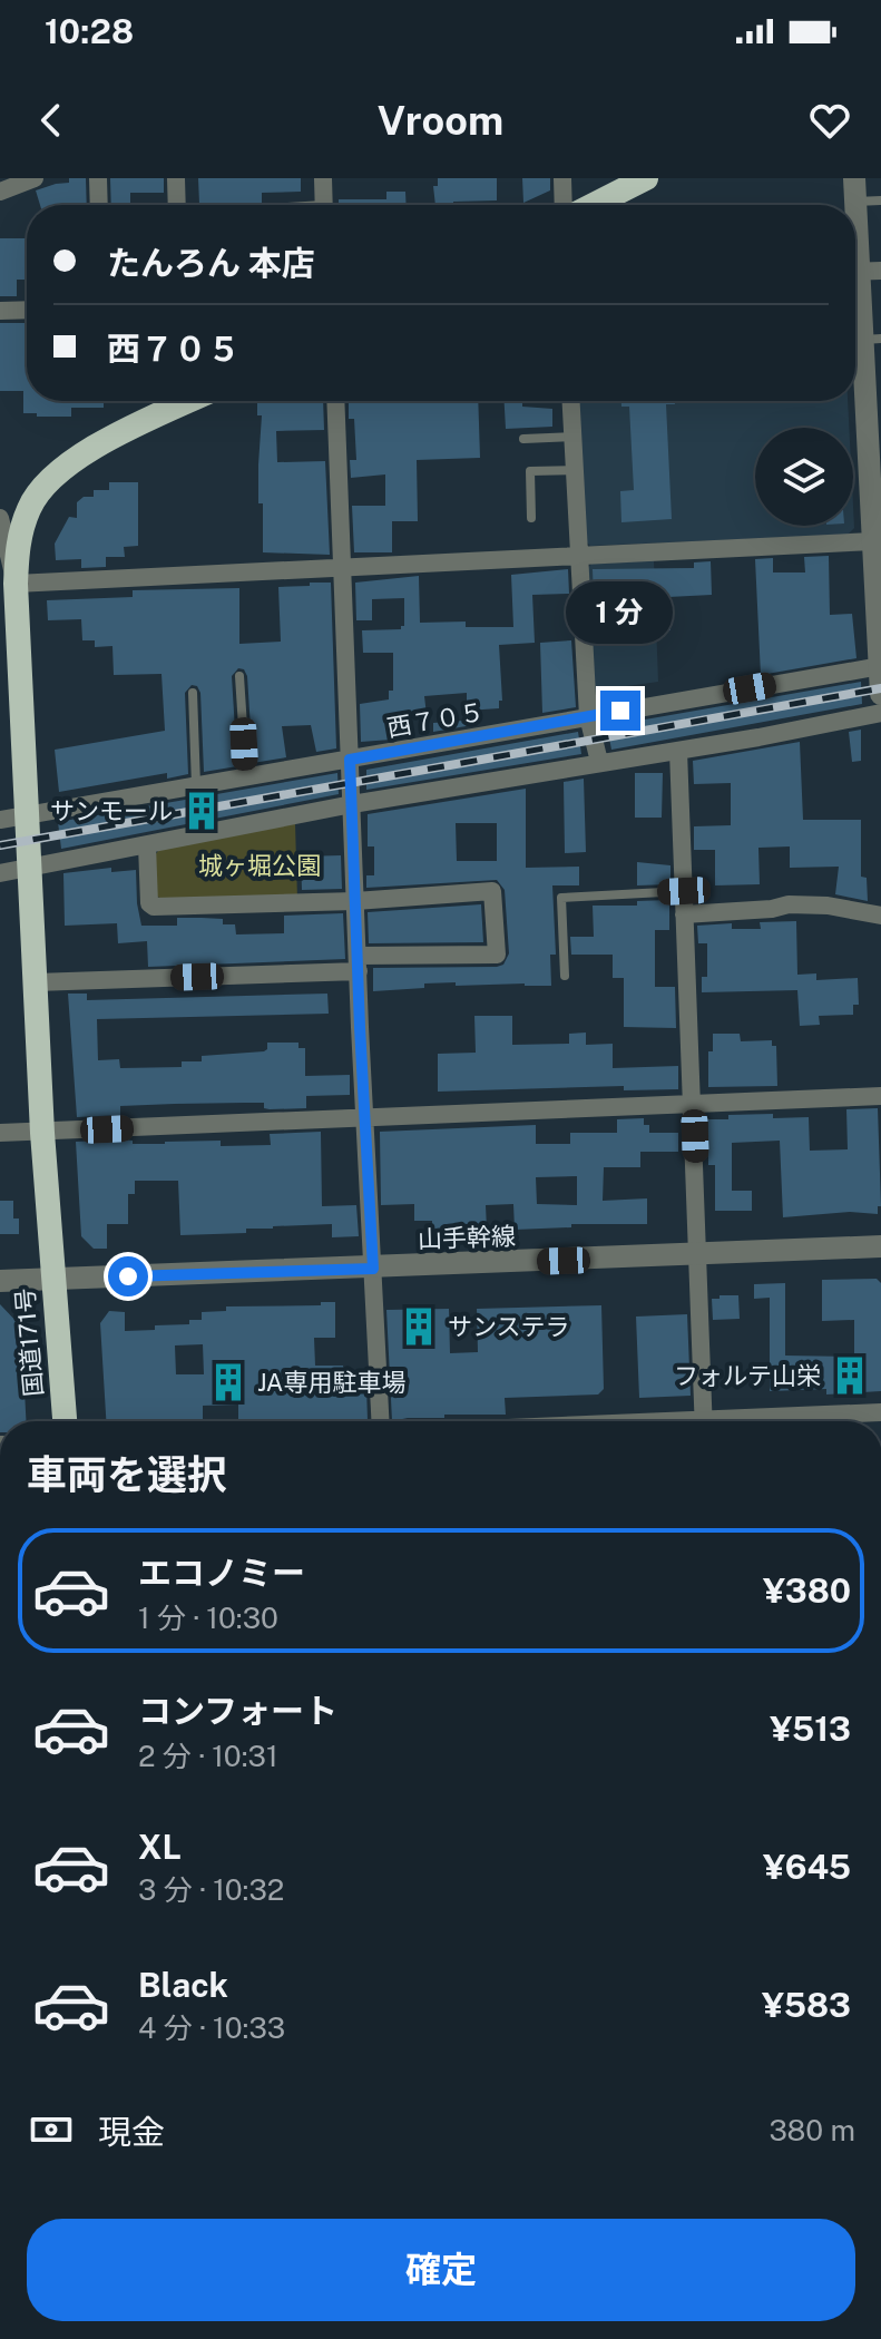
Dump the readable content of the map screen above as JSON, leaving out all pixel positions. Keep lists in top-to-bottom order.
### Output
{
  "streets": {
    "highway": ["国道171号"],
    "street": ["西７０５", "山手幹線"]
  },
  "crossings": [
    ["西７０５", "国道171号"],
    ["山手幹線", "国道171号"]
  ],
  "parks": ["城ヶ堀公園"],
  "places": {
    "building": [
      "サンモール",
      "サンステラ",
      "フォルテ山栄",
      "JA専用駐車場"
    ]
  },
  "page": {
    "status": "10:28",
    "header": "Vroom",
    "banner": ["たんろん 本店", "西７０５"],
    "bubble": "1 分",
    "heading": "車両を選択",
    "list": [
      {
        "name": "エコノミー",
        "note": "1 分 · 10:30",
        "value": "¥380"
      },
      {
        "name": "コンフォート",
        "note": "2 分 · 10:31",
        "value": "¥513"
      },
      {
        "name": "XL",
        "note": "3 分 · 10:32",
        "value": "¥645"
      },
      {
        "name": "Black",
        "note": "4 分 · 10:33",
        "value": "¥583"
      }
    ],
    "pay": ["現金", "380 m"],
    "buttons": "確定"
  }
}
